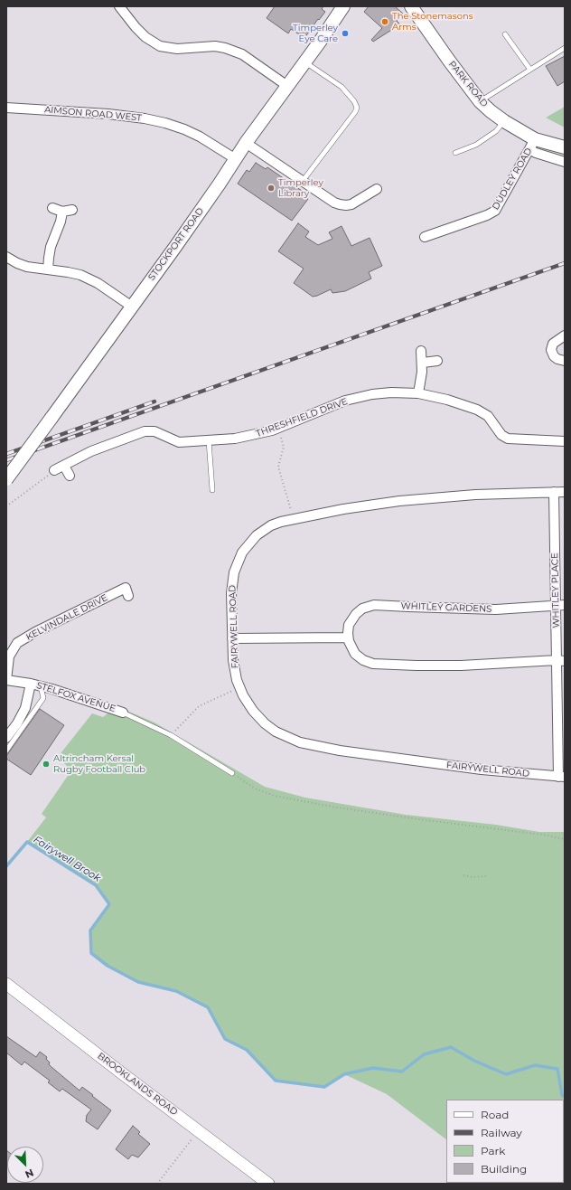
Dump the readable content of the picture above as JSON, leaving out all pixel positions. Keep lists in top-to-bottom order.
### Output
{
  "streets": {
    "main road": ["PARK ROAD", "STOCKPORT ROAD"],
    "street": [
      "AIMSON ROAD WEST",
      "DUDLEY ROAD",
      "THRESHFIELD DRIVE",
      "WHITLEY PLACE",
      "WHITLEY GARDENS",
      "KELVINDALE DRIVE",
      "FAIRYWELL ROAD",
      "STELFOX AVENUE",
      "BROOKLANDS ROAD"
    ]
  },
  "crossings": [
    ["PARK ROAD", "DUDLEY ROAD"],
    ["AIMSON ROAD WEST", "STOCKPORT ROAD"],
    ["WHITLEY PLACE", "WHITLEY GARDENS"],
    ["WHITLEY PLACE", "FAIRYWELL ROAD"],
    ["KELVINDALE DRIVE", "STELFOX AVENUE"]
  ],
  "water": ["Fairywell Brook"],
  "places": [
    "The Stonemasons Arms",
    "Timperley Eye Care",
    "Timperley Library",
    "Altrincham Kersal Rugby Football Club"
  ],
  "legend": [
    "Road",
    "Railway",
    "Park",
    "Building"
  ],
  "north": "bottom right"
}
